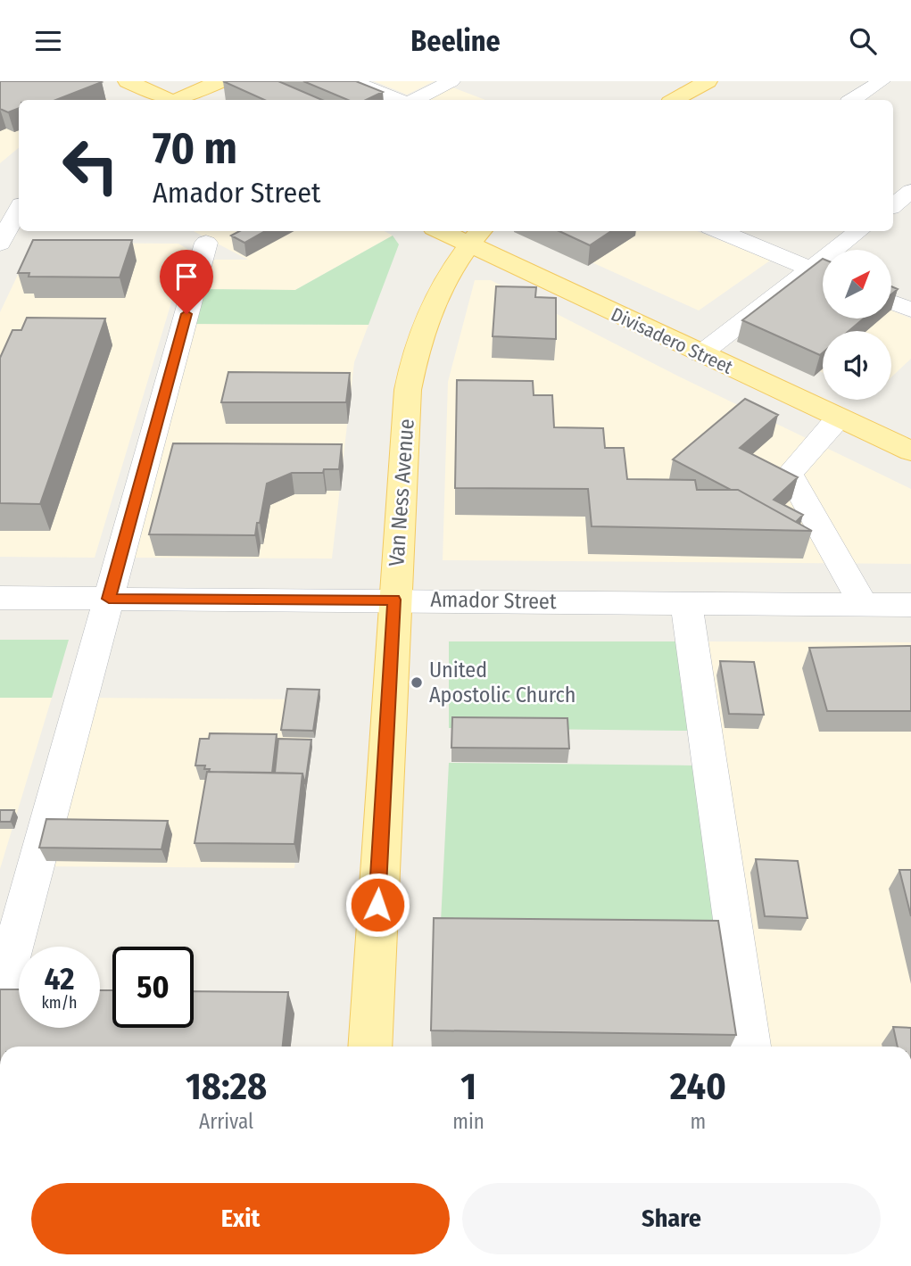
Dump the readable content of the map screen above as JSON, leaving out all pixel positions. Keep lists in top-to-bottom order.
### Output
{
  "streets": {
    "main road": ["Divisadero Street", "Van Ness Avenue"],
    "street": ["Amador Street"]
  },
  "crossings": [
    ["Divisadero Street", "Van Ness Avenue"],
    ["Van Ness Avenue", "Amador Street"]
  ],
  "places": ["United Apostolic Church"],
  "north": "top right",
  "page": {
    "header": "Beeline",
    "turn": ["70 m", "Amador Street"],
    "speed": "42 km/h",
    "limit": "50",
    "eta": [
      "18:28",
      "Arrival",
      "1",
      "min",
      "240",
      "m"
    ],
    "buttons": ["Exit", "Share"]
  }
}
